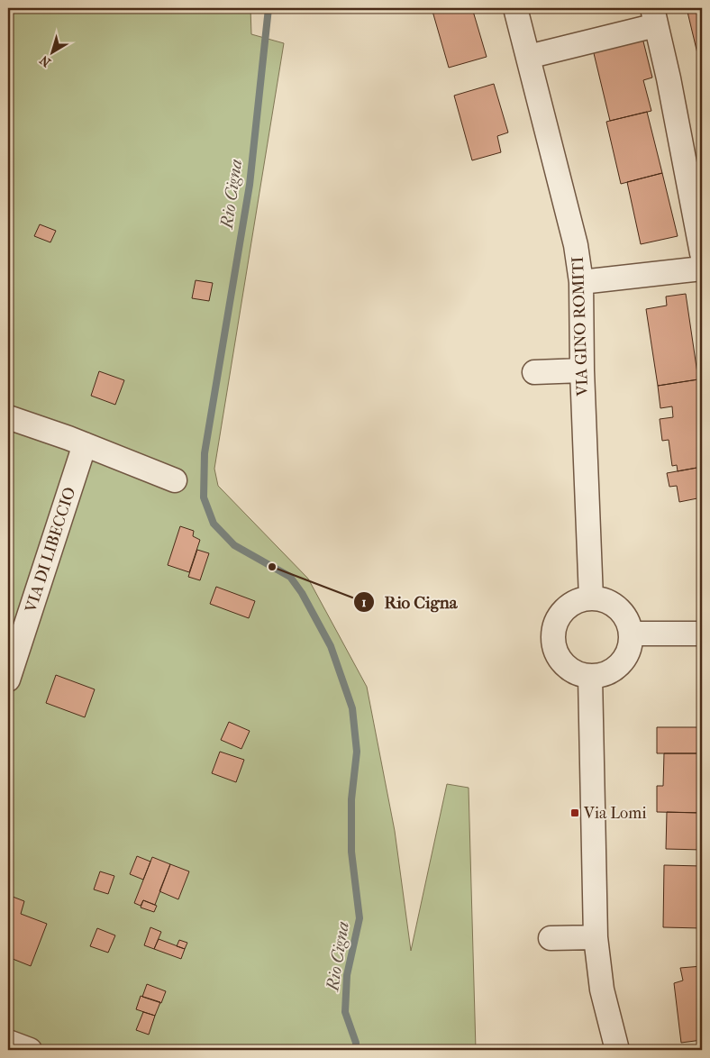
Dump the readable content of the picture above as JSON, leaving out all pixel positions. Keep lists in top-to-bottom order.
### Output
{
  "streets": {
    "street": ["VIA GINO ROMITI", "VIA DI LIBECCIO"]
  },
  "water": ["Rio Cigna"],
  "places": {
    "other": ["Rio Cigna"],
    "transit": ["Via Lomi"]
  },
  "north": "bottom left"
}
